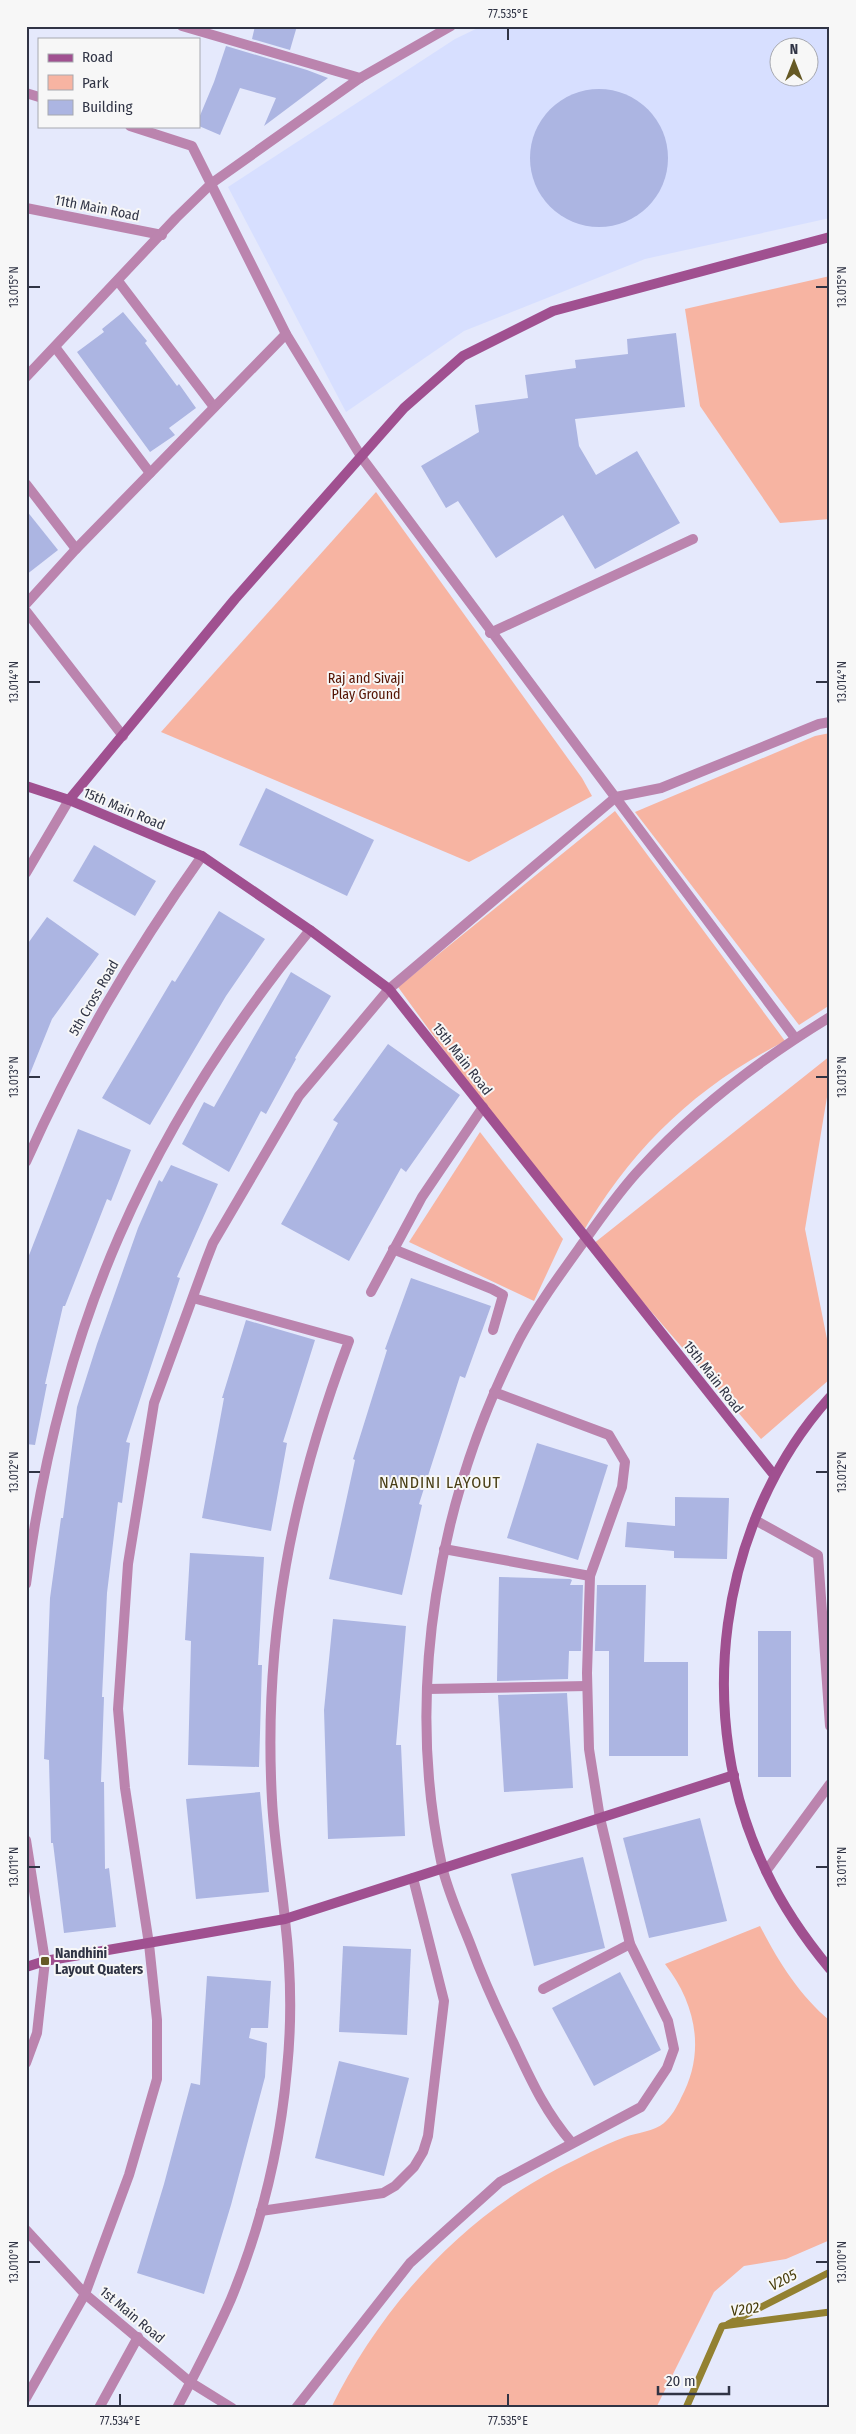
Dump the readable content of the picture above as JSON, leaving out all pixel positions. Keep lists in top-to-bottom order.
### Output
{
  "streets": {
    "street": [
      "11th Main Road",
      "15th Main Road",
      "5th Cross Road",
      "1st Main Road"
    ]
  },
  "crossings": [
    ["15th Main Road", "5th Cross Road"]
  ],
  "districts": ["NANDINI LAYOUT"],
  "water": ["V205", "V202"],
  "parks": ["Raj and Sivaji Play Ground"],
  "places": {
    "transit": ["Nandhini Layout Quaters"]
  },
  "legend": ["Road", "Park", "Building"],
  "scale_bar": "20 m",
  "north": "top",
  "coordinates": [
    "77.535°E",
    "13.015°N",
    "13.014°N",
    "13.013°N",
    "13.012°N",
    "13.011°N",
    "13.010°N",
    "77.534°E"
  ]
}
